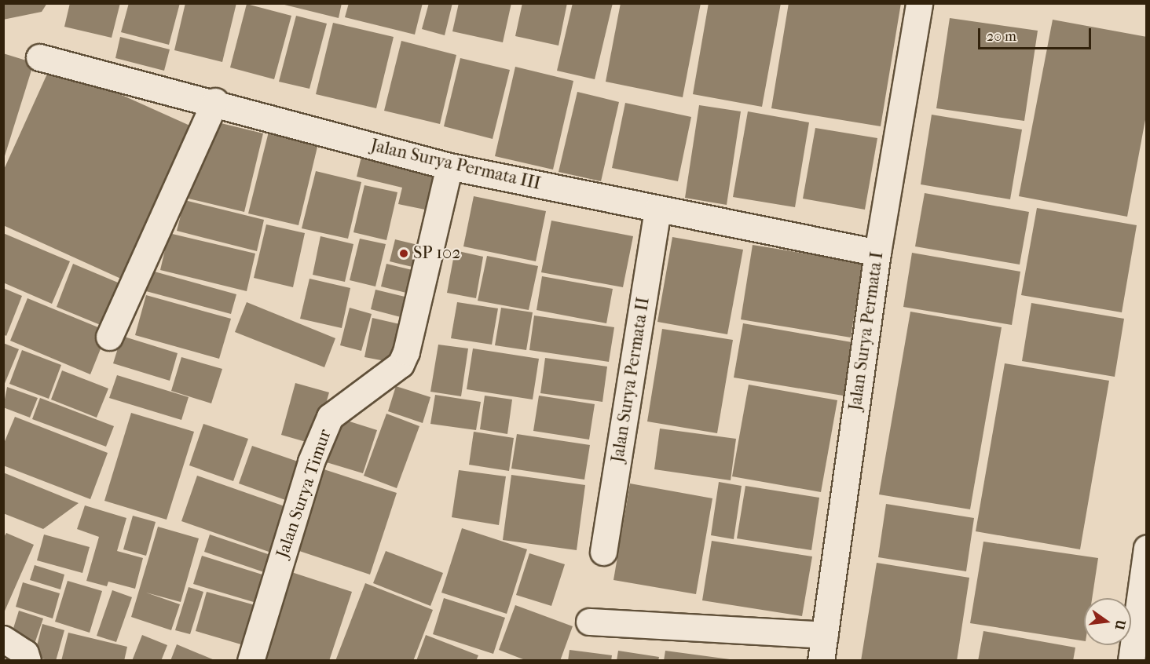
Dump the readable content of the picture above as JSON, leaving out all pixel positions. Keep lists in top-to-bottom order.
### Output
{
  "streets": {
    "street": [
      "Jalan Surya Permata III",
      "Jalan Surya Permata I",
      "Jalan Surya Permata II",
      "Jalan Surya Timur"
    ]
  },
  "crossings": [
    ["Jalan Surya Permata III", "Jalan Surya Permata I"],
    ["Jalan Surya Permata III", "Jalan Surya Permata II"],
    ["Jalan Surya Permata III", "Jalan Surya Timur"]
  ],
  "places": ["SP 102"],
  "scale_bar": "20 m",
  "north": "right"
}
